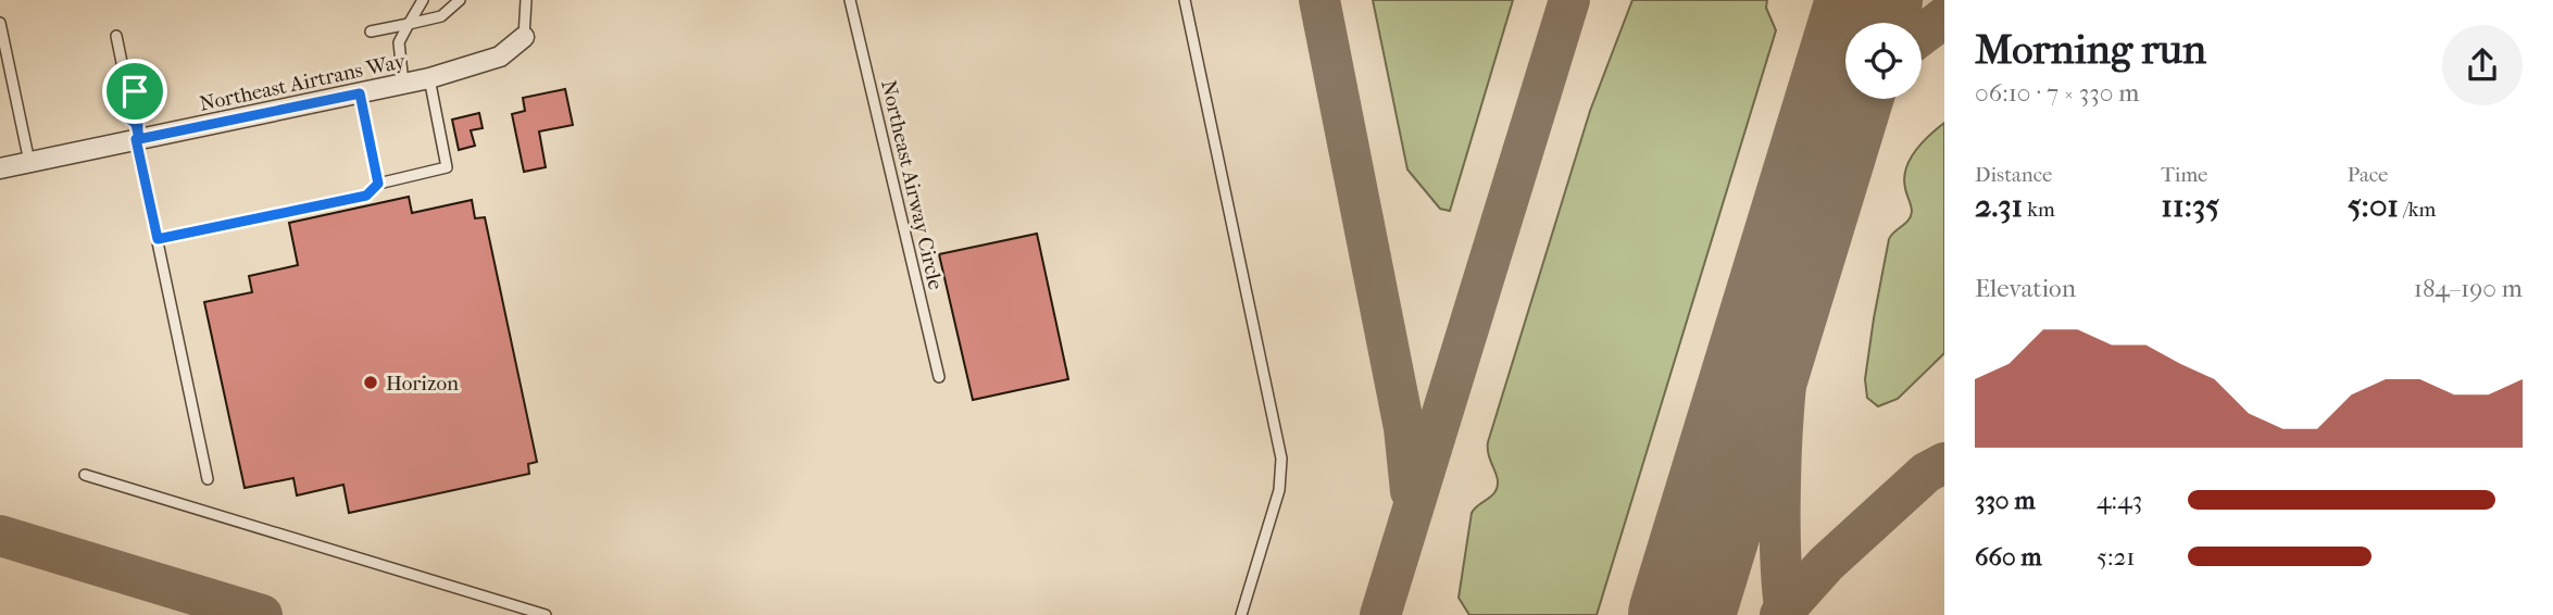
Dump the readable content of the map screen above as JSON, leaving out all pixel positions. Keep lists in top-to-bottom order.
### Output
{
  "streets": {
    "street": ["Northeast Airtrans Way"],
    "lane": ["Northeast Airway Circle"]
  },
  "places": ["Horizon"],
  "page": {
    "heading": ["Morning run", "06:10 · 7 × 330 m"],
    "stats": [
      ["Distance", "2.31 km"],
      ["Time", "11:35"],
      ["Pace", "5:01 /km"]
    ],
    "chart": ["Elevation", "184–190 m"],
    "list": [
      {
        "name": "330 m",
        "note": "4:43"
      },
      {
        "name": "660 m",
        "note": "5:21"
      }
    ]
  }
}
